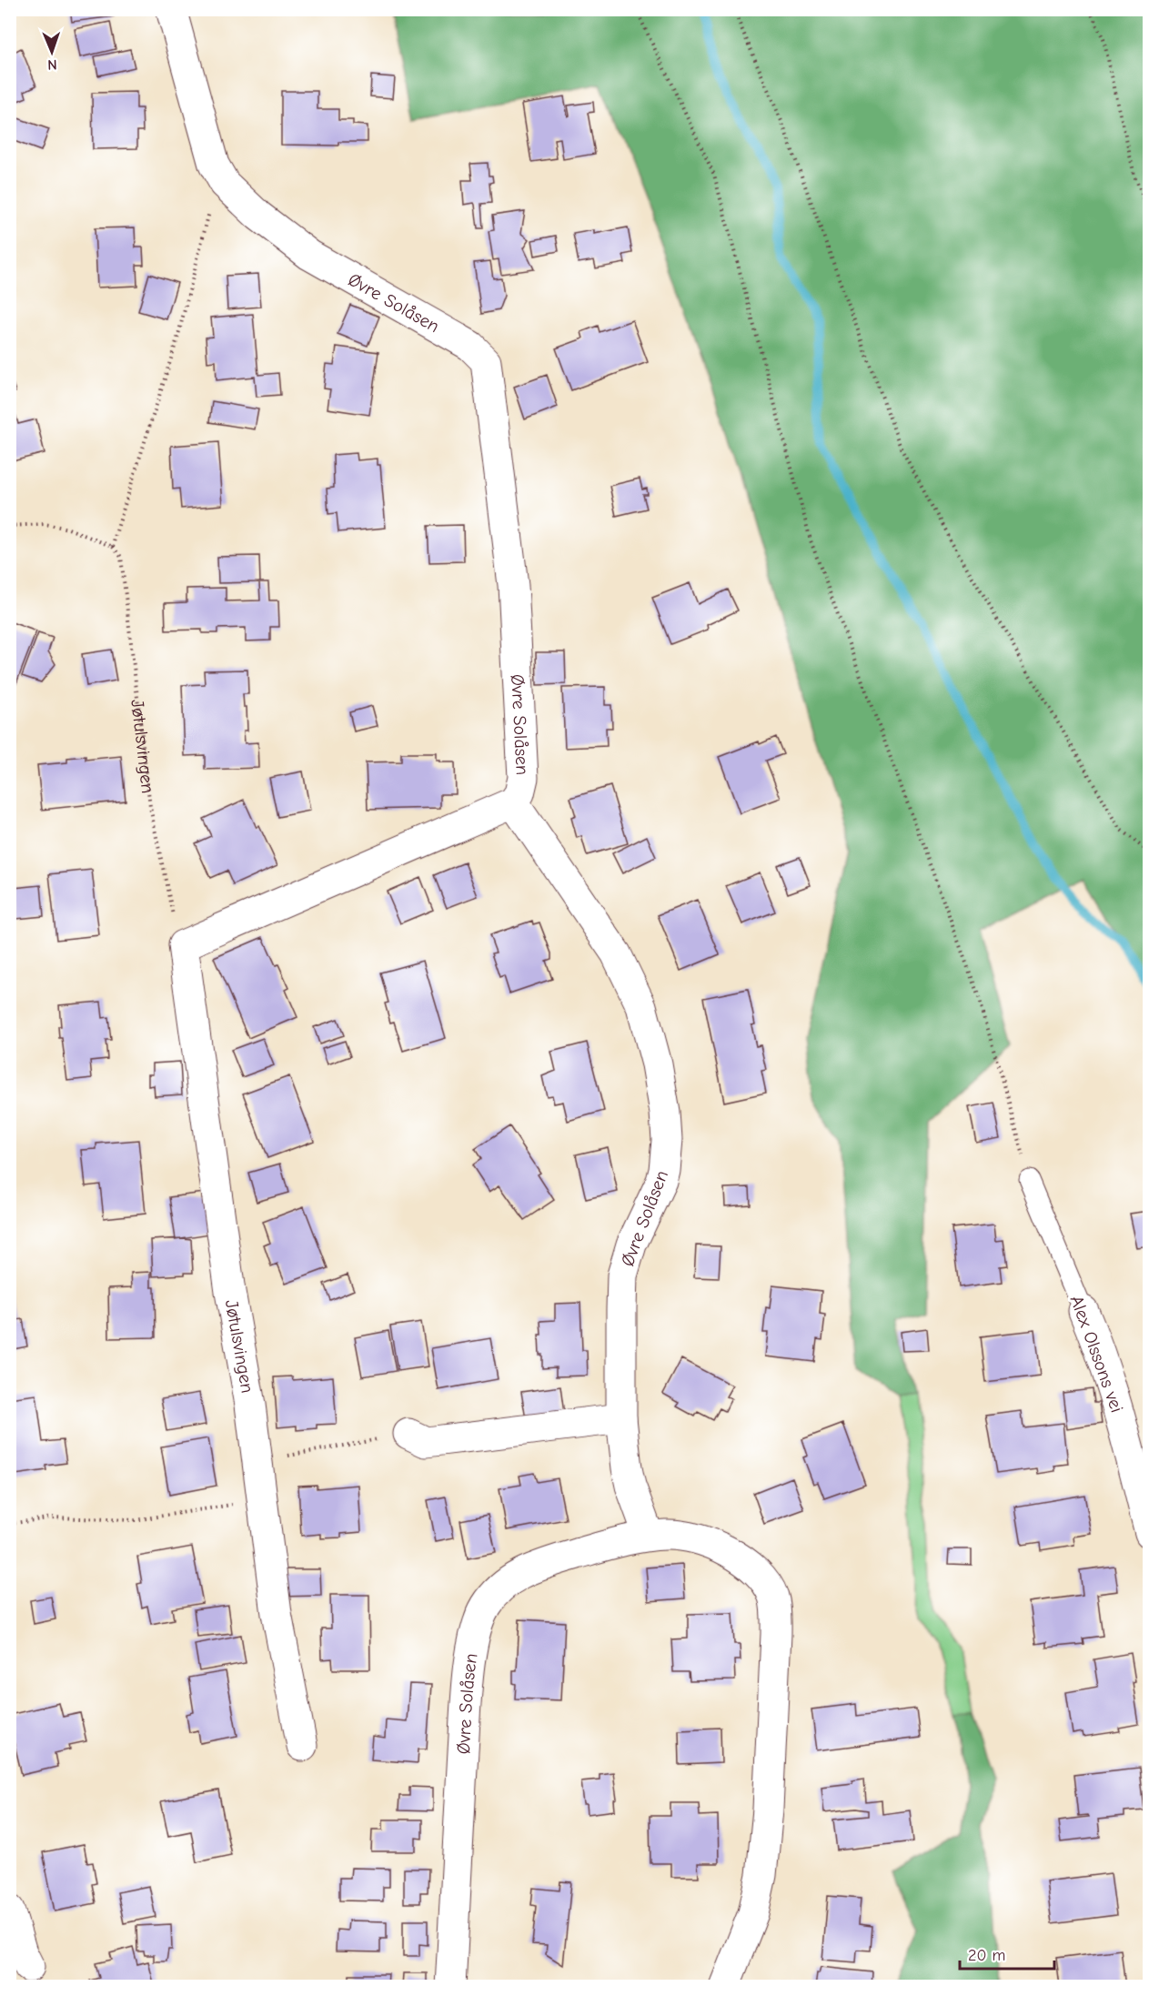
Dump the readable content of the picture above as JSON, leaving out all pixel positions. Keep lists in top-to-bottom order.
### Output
{
  "streets": {
    "street": ["Øvre Solåsen", "Jøtulsvingen", "Alex Olssons vei"]
  },
  "scale_bar": "20 m",
  "north": "bottom"
}
